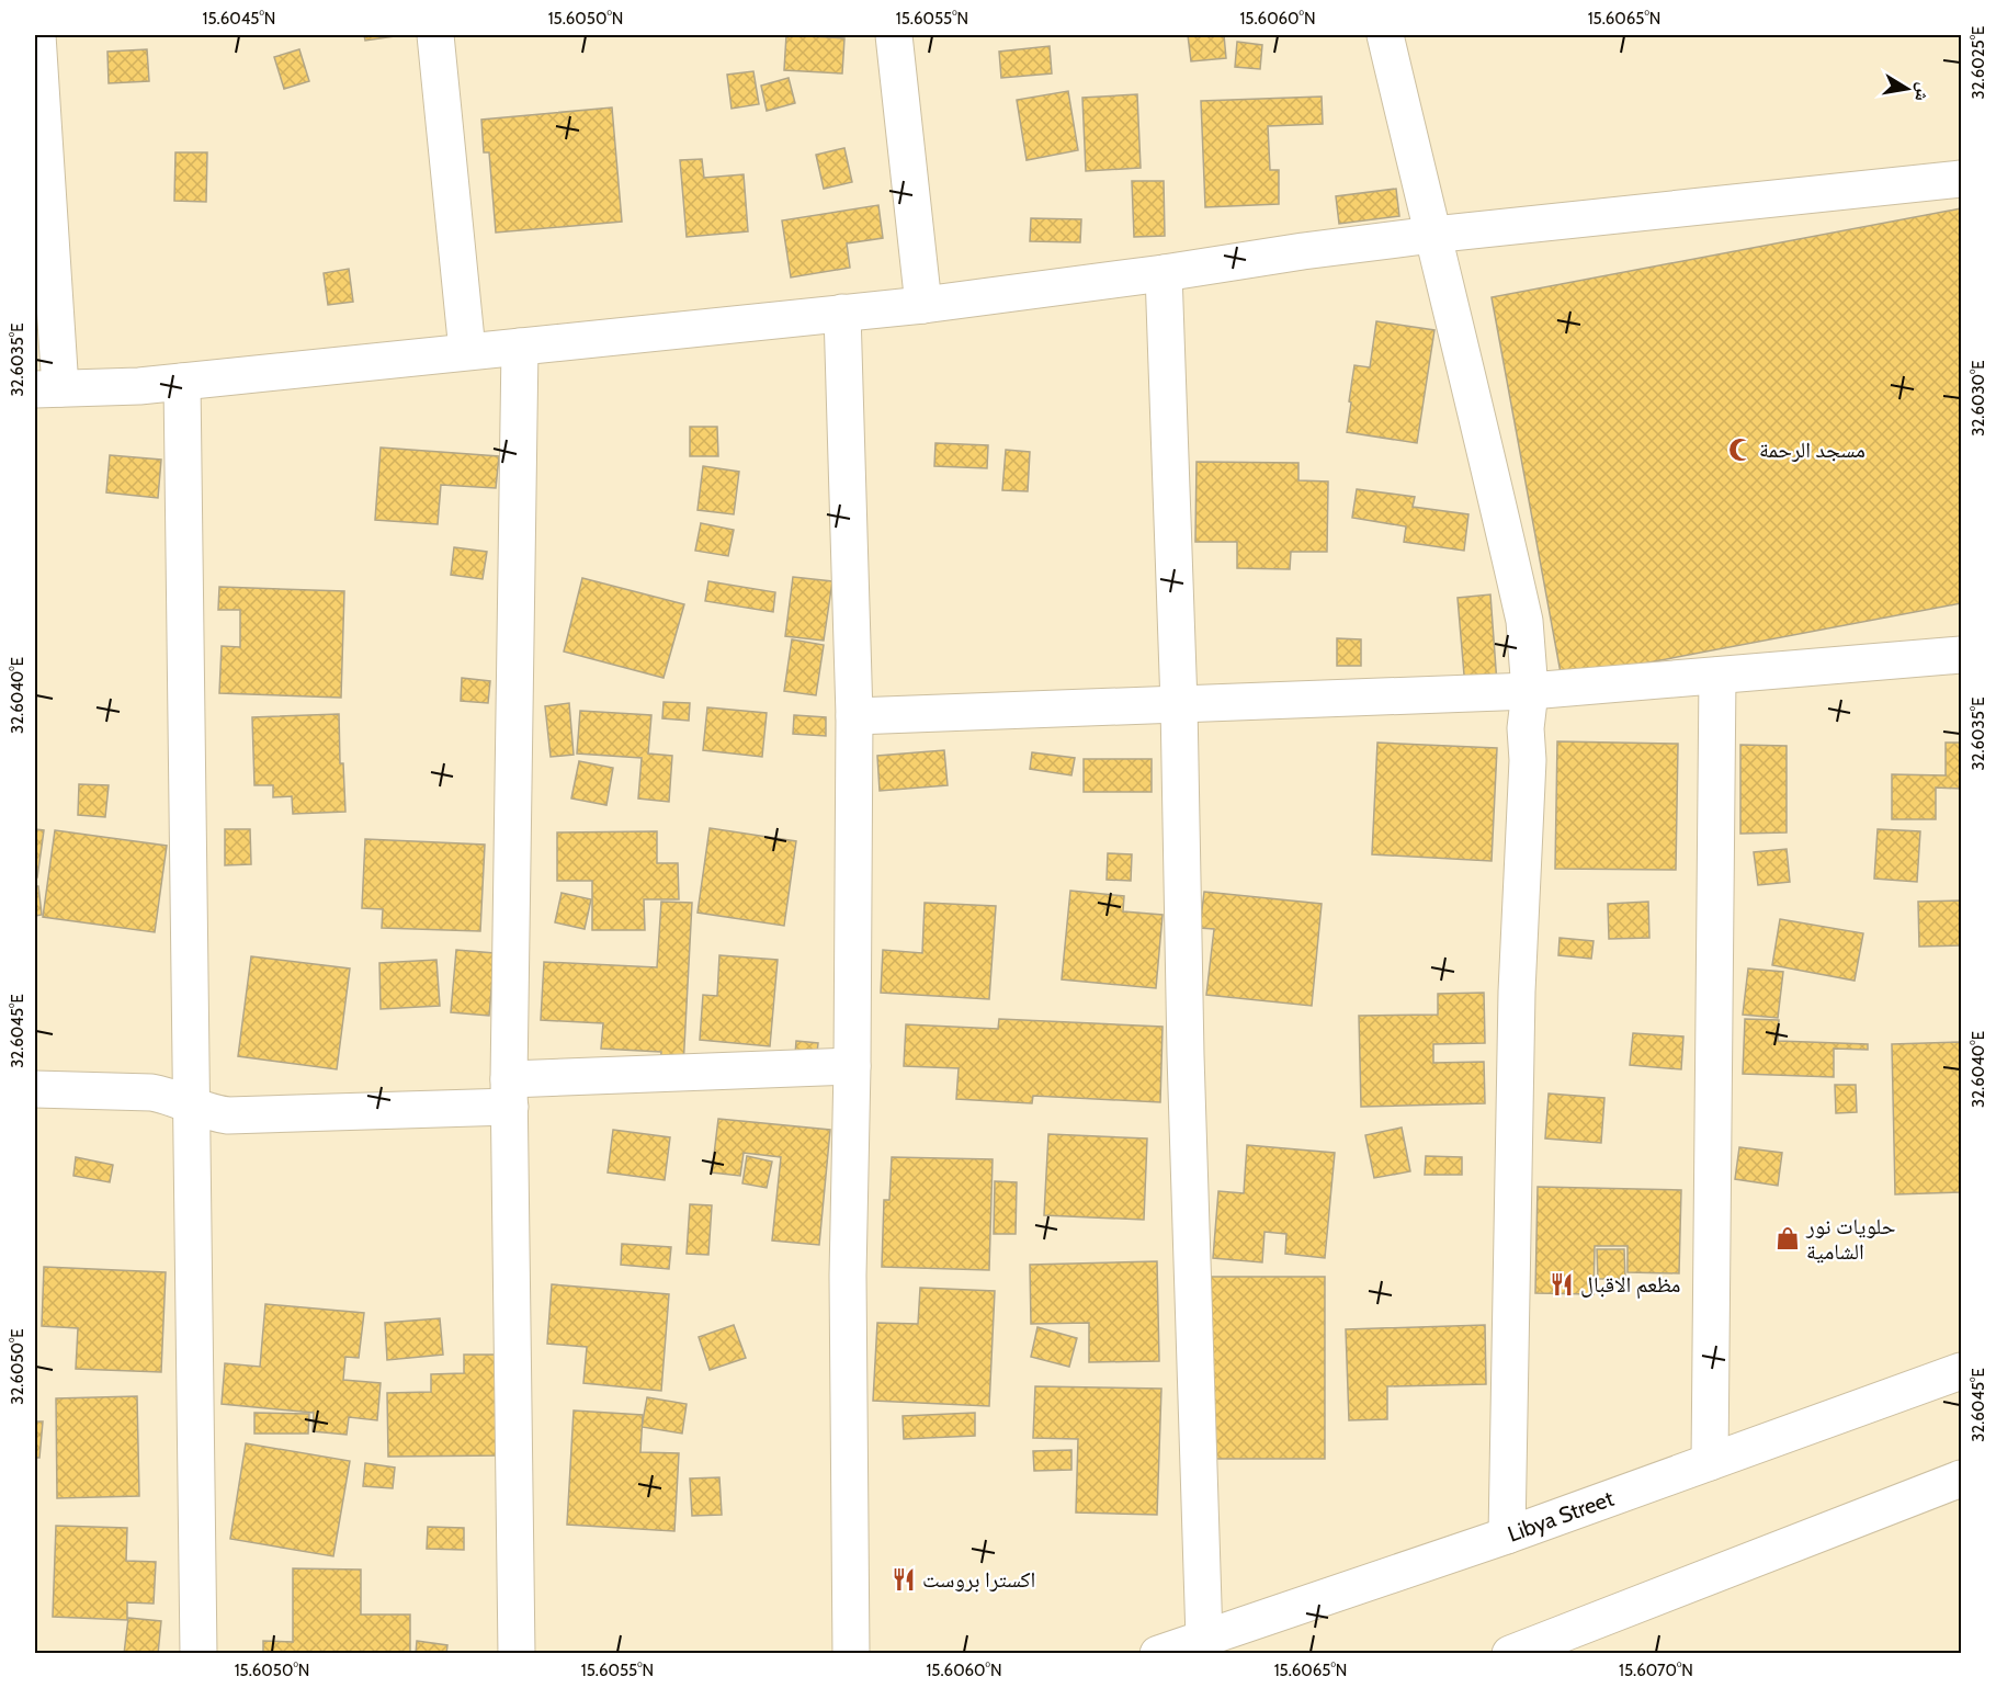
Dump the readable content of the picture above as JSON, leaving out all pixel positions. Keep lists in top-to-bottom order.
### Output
{
  "streets": {
    "street": ["Libya Street"]
  },
  "places": {
    "mosque": ["مسجد الرحمة"],
    "shop": ["حلويات نور الشامية"],
    "restaurant": ["مظعم الاقبال", "اكسترا بروست"]
  },
  "north": "right",
  "coordinates": [
    "15.6045°N",
    "15.6050°N",
    "15.6055°N",
    "15.6060°N",
    "15.6065°N",
    "32.6025°E",
    "32.6035°E",
    "32.6030°E",
    "32.6040°E",
    "32.6045°E",
    "32.6050°E",
    "15.6070°N"
  ]
}
